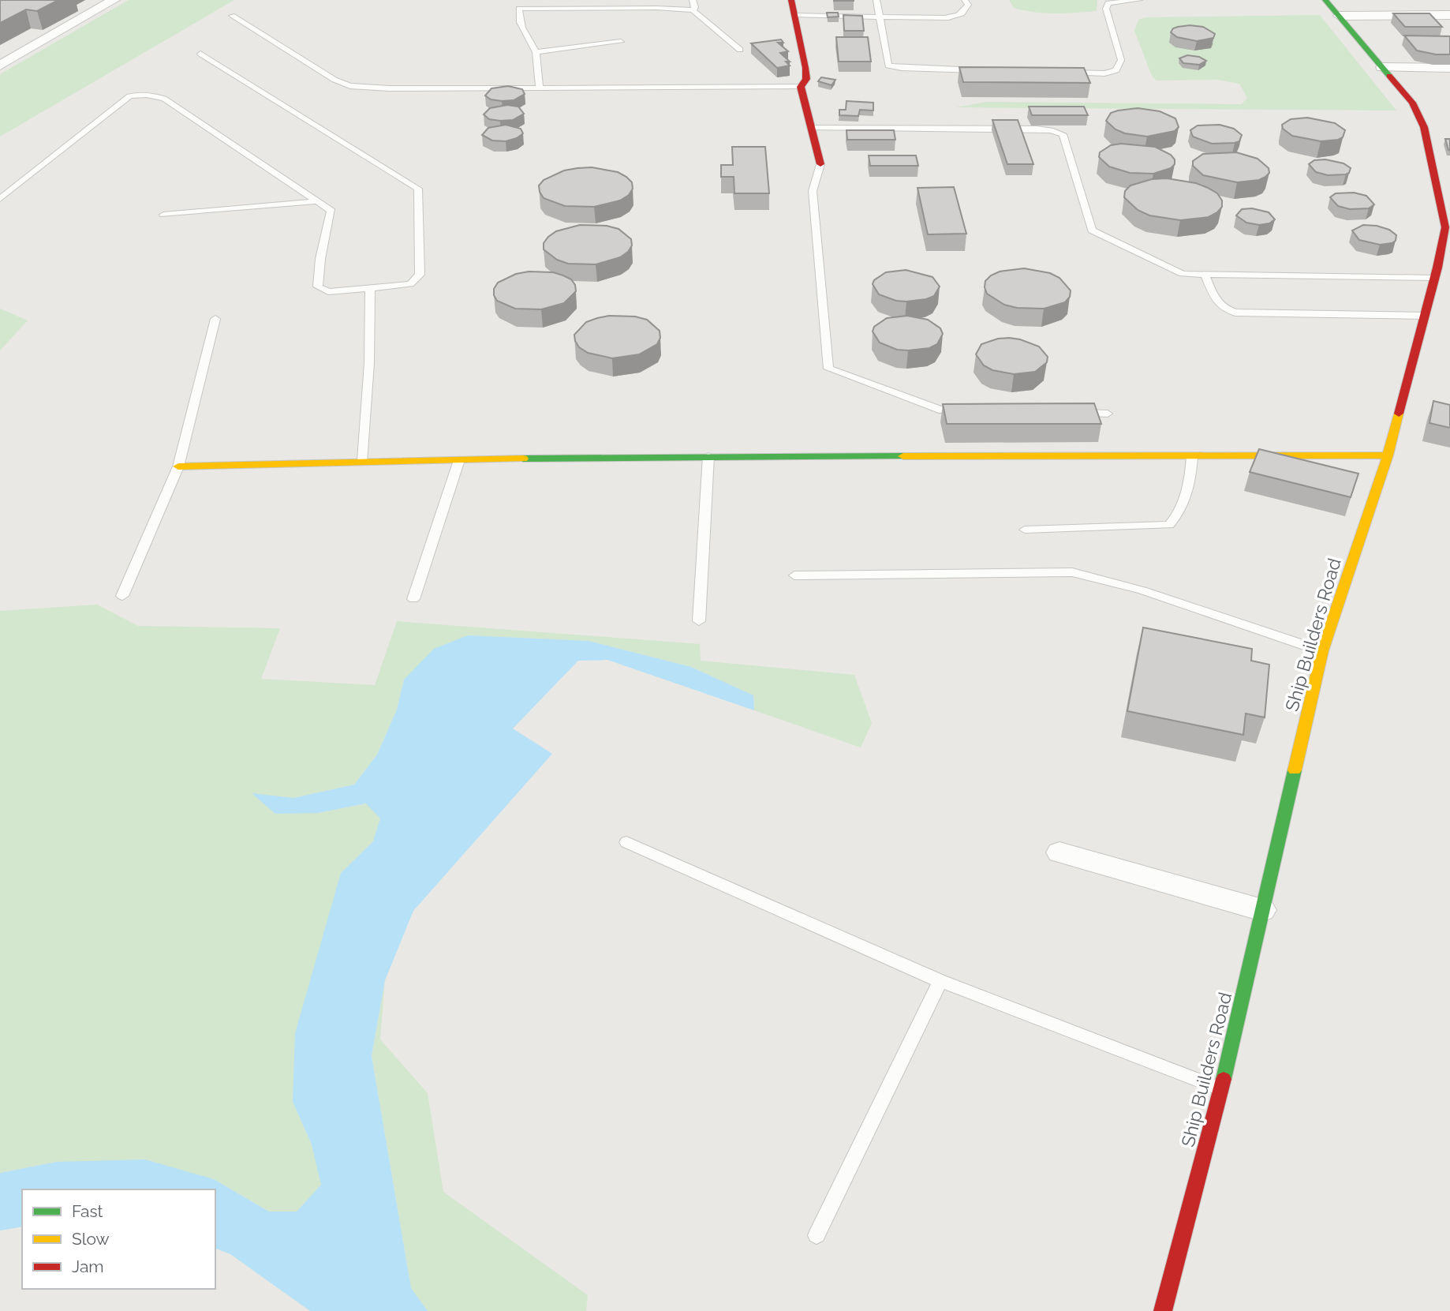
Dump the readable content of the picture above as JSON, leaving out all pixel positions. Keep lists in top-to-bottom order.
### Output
{
  "streets": {
    "street": ["Ship Builders Road"]
  },
  "legend": ["Fast", "Slow", "Jam"]
}
